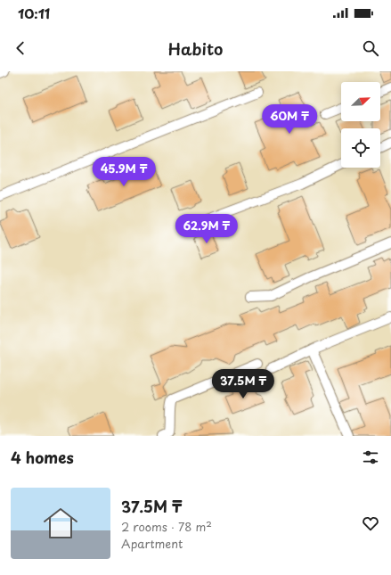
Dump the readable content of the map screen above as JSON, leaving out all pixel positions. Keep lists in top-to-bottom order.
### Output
{
  "north": "top right",
  "page": {
    "status": "10:11",
    "header": "Habito",
    "price": [
      "60M ₸",
      "45.9M ₸",
      "62.9M ₸",
      "37.5M ₸"
    ],
    "heading": "4 homes",
    "list": [
      {
        "name": "37.5M ₸",
        "note": "2 rooms · 78 m² · Apartment"
      }
    ]
  }
}
